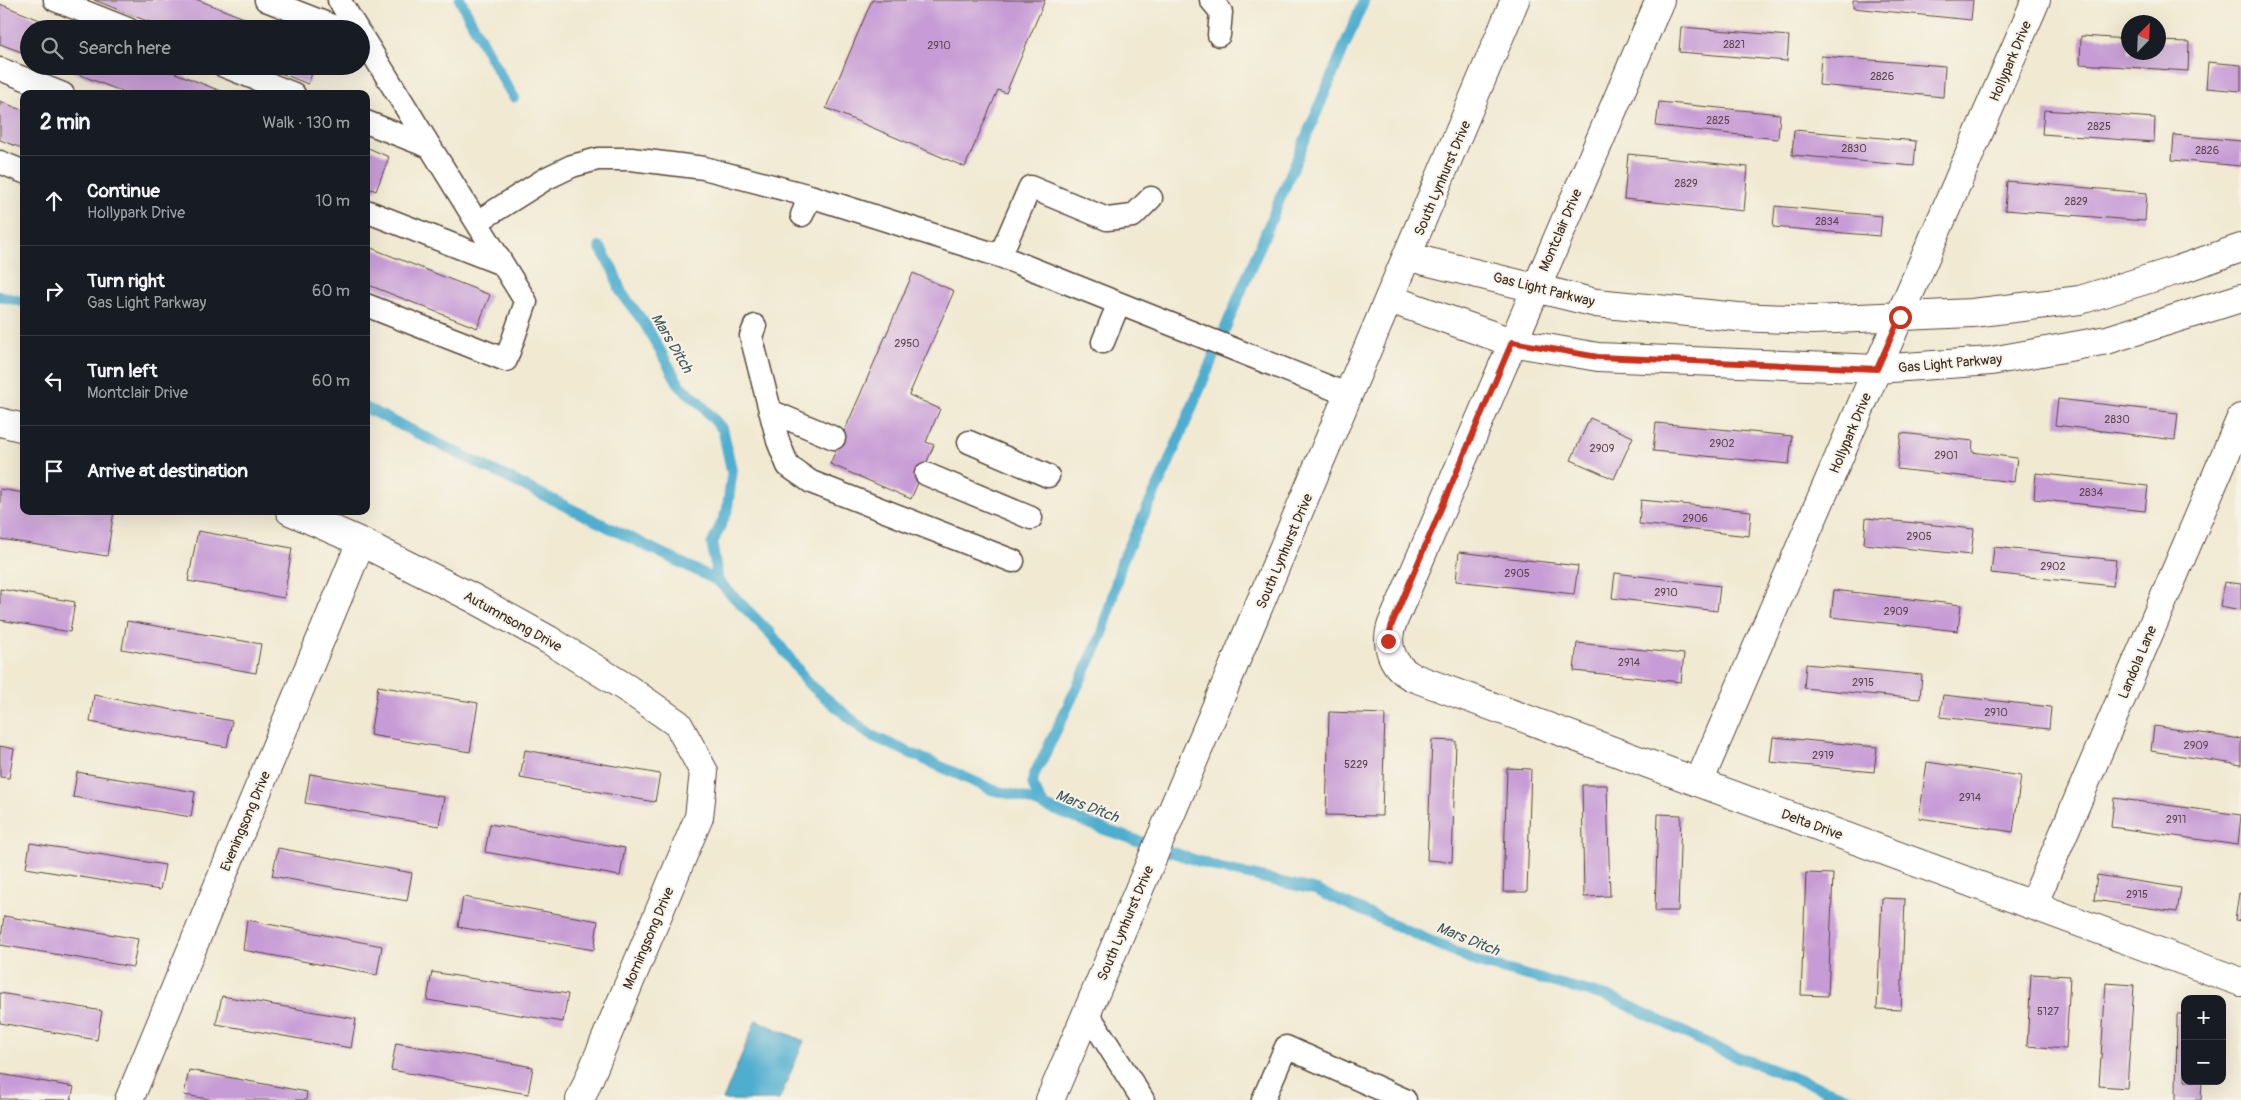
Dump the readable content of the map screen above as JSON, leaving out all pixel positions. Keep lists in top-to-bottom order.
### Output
{
  "streets": {
    "street": [
      "Hollypark Drive",
      "South Lynhurst Drive",
      "Montclair Drive",
      "Gas Light Parkway",
      "Autumnsong Drive",
      "Landola Lane",
      "Eveningsong Drive",
      "Delta Drive",
      "Morningsong Drive"
    ]
  },
  "crossings": [
    ["Hollypark Drive", "Gas Light Parkway"],
    ["Hollypark Drive", "Delta Drive"],
    ["South Lynhurst Drive", "Gas Light Parkway"],
    ["Montclair Drive", "Gas Light Parkway"],
    ["Montclair Drive", "Delta Drive"],
    ["Autumnsong Drive", "Eveningsong Drive"],
    ["Autumnsong Drive", "Morningsong Drive"],
    ["Landola Lane", "Delta Drive"]
  ],
  "water": ["Mars Ditch"],
  "house_numbers": [
    "2821",
    "2910",
    "2826",
    "2825",
    "2825",
    "2830",
    "2826",
    "2829",
    "2829",
    "2834",
    "2950",
    "2830",
    "2902",
    "2909",
    "2901",
    "2834",
    "2906",
    "2905",
    "2902",
    "2905",
    "2910",
    "2909",
    "2914",
    "2915",
    "2910",
    "2909",
    "2919",
    "5229",
    "2914",
    "2911",
    "2915",
    "5127"
  ],
  "north": "top right",
  "page": {
    "search": "Search here",
    "heading": ["2 min", "Walk · 130 m"],
    "list": [
      ["Continue", "Hollypark Drive", "10 m"],
      ["Turn right", "Gas Light Parkway", "60 m"],
      ["Turn left", "Montclair Drive", "60 m"],
      "Arrive at destination"
    ],
    "map_buttons": ["+", "−"]
  }
}
